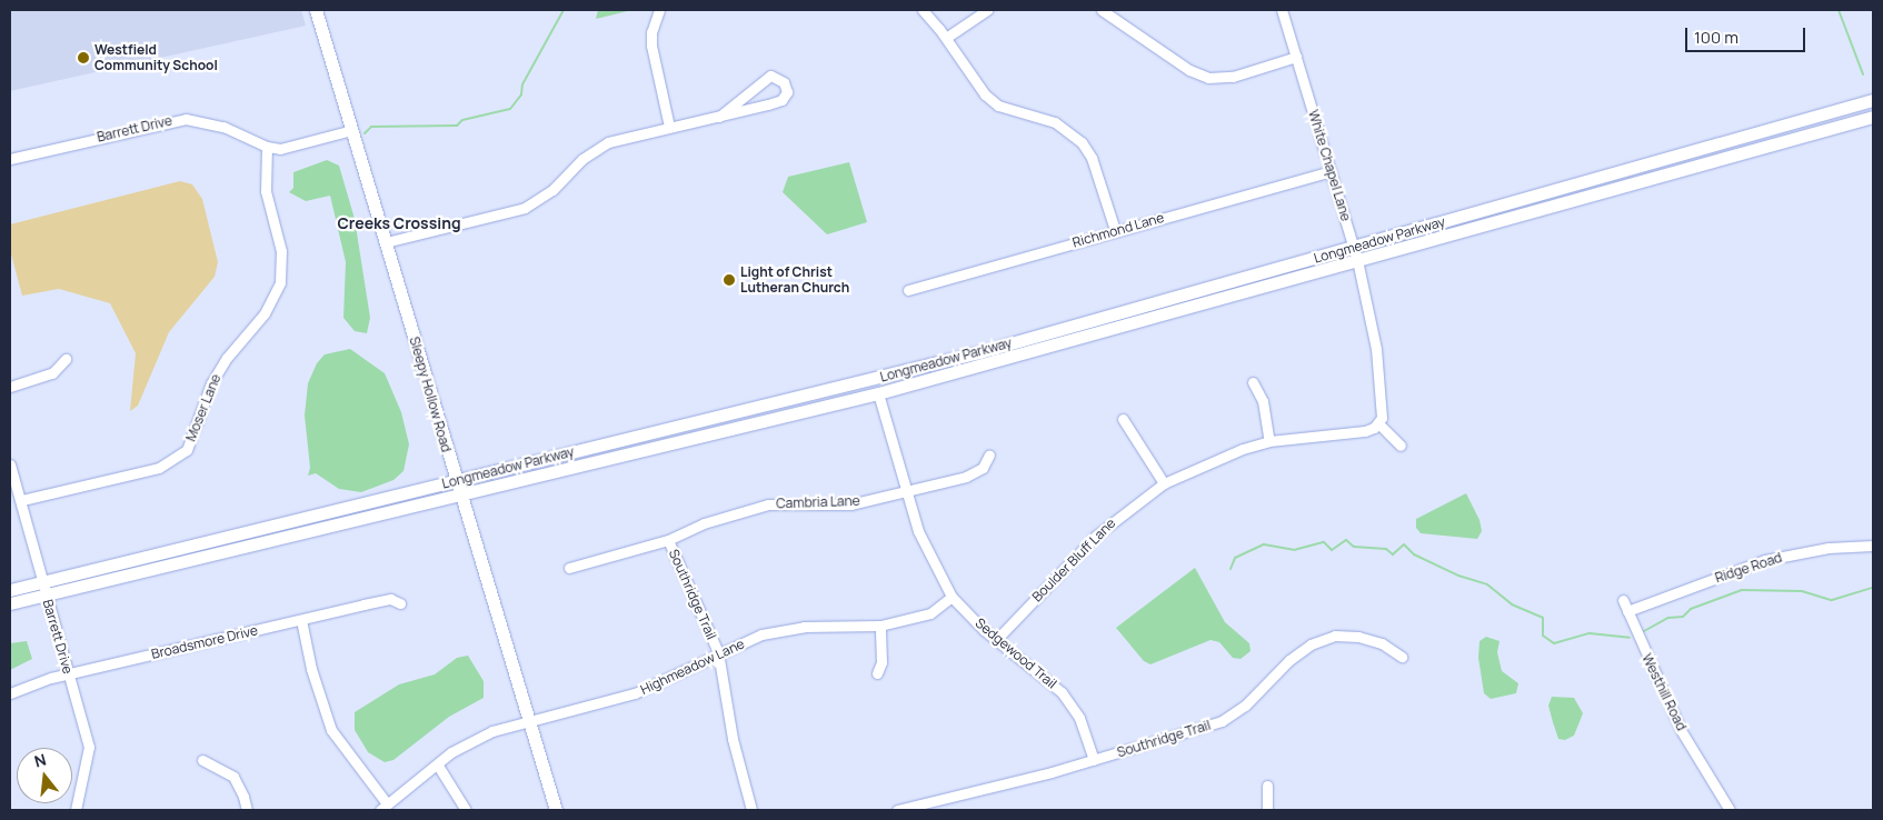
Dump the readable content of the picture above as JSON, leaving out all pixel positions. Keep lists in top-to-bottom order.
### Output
{
  "streets": {
    "street": [
      "Barrett Drive",
      "White Chapel Lane",
      "Richmond Lane",
      "Longmeadow Parkway",
      "Sleepy Hollow Road",
      "Moser Lane",
      "Cambria Lane",
      "Boulder Bluff Lane",
      "Ridge Road",
      "Southridge Trail",
      "Broadsmore Drive",
      "Sedgewood Trail",
      "Highmeadow Lane",
      "Westhill Road"
    ]
  },
  "crossings": [
    ["Barrett Drive", "Longmeadow Parkway"],
    ["Barrett Drive", "Sleepy Hollow Road"],
    ["Barrett Drive", "Moser Lane"],
    ["Barrett Drive", "Broadsmore Drive"],
    ["White Chapel Lane", "Richmond Lane"],
    ["White Chapel Lane", "Longmeadow Parkway"],
    ["White Chapel Lane", "Boulder Bluff Lane"],
    ["Longmeadow Parkway", "Sleepy Hollow Road"],
    ["Longmeadow Parkway", "Sedgewood Trail"],
    ["Sleepy Hollow Road", "Highmeadow Lane"],
    ["Cambria Lane", "Southridge Trail"],
    ["Cambria Lane", "Sedgewood Trail"],
    ["Boulder Bluff Lane", "Sedgewood Trail"],
    ["Ridge Road", "Westhill Road"],
    ["Southridge Trail", "Sedgewood Trail"],
    ["Southridge Trail", "Highmeadow Lane"],
    ["Sedgewood Trail", "Highmeadow Lane"]
  ],
  "districts": ["Creeks Crossing"],
  "places": ["Westfield Community School", "Light of Christ Lutheran Church"],
  "scale_bar": "100 m",
  "north": "top"
}
